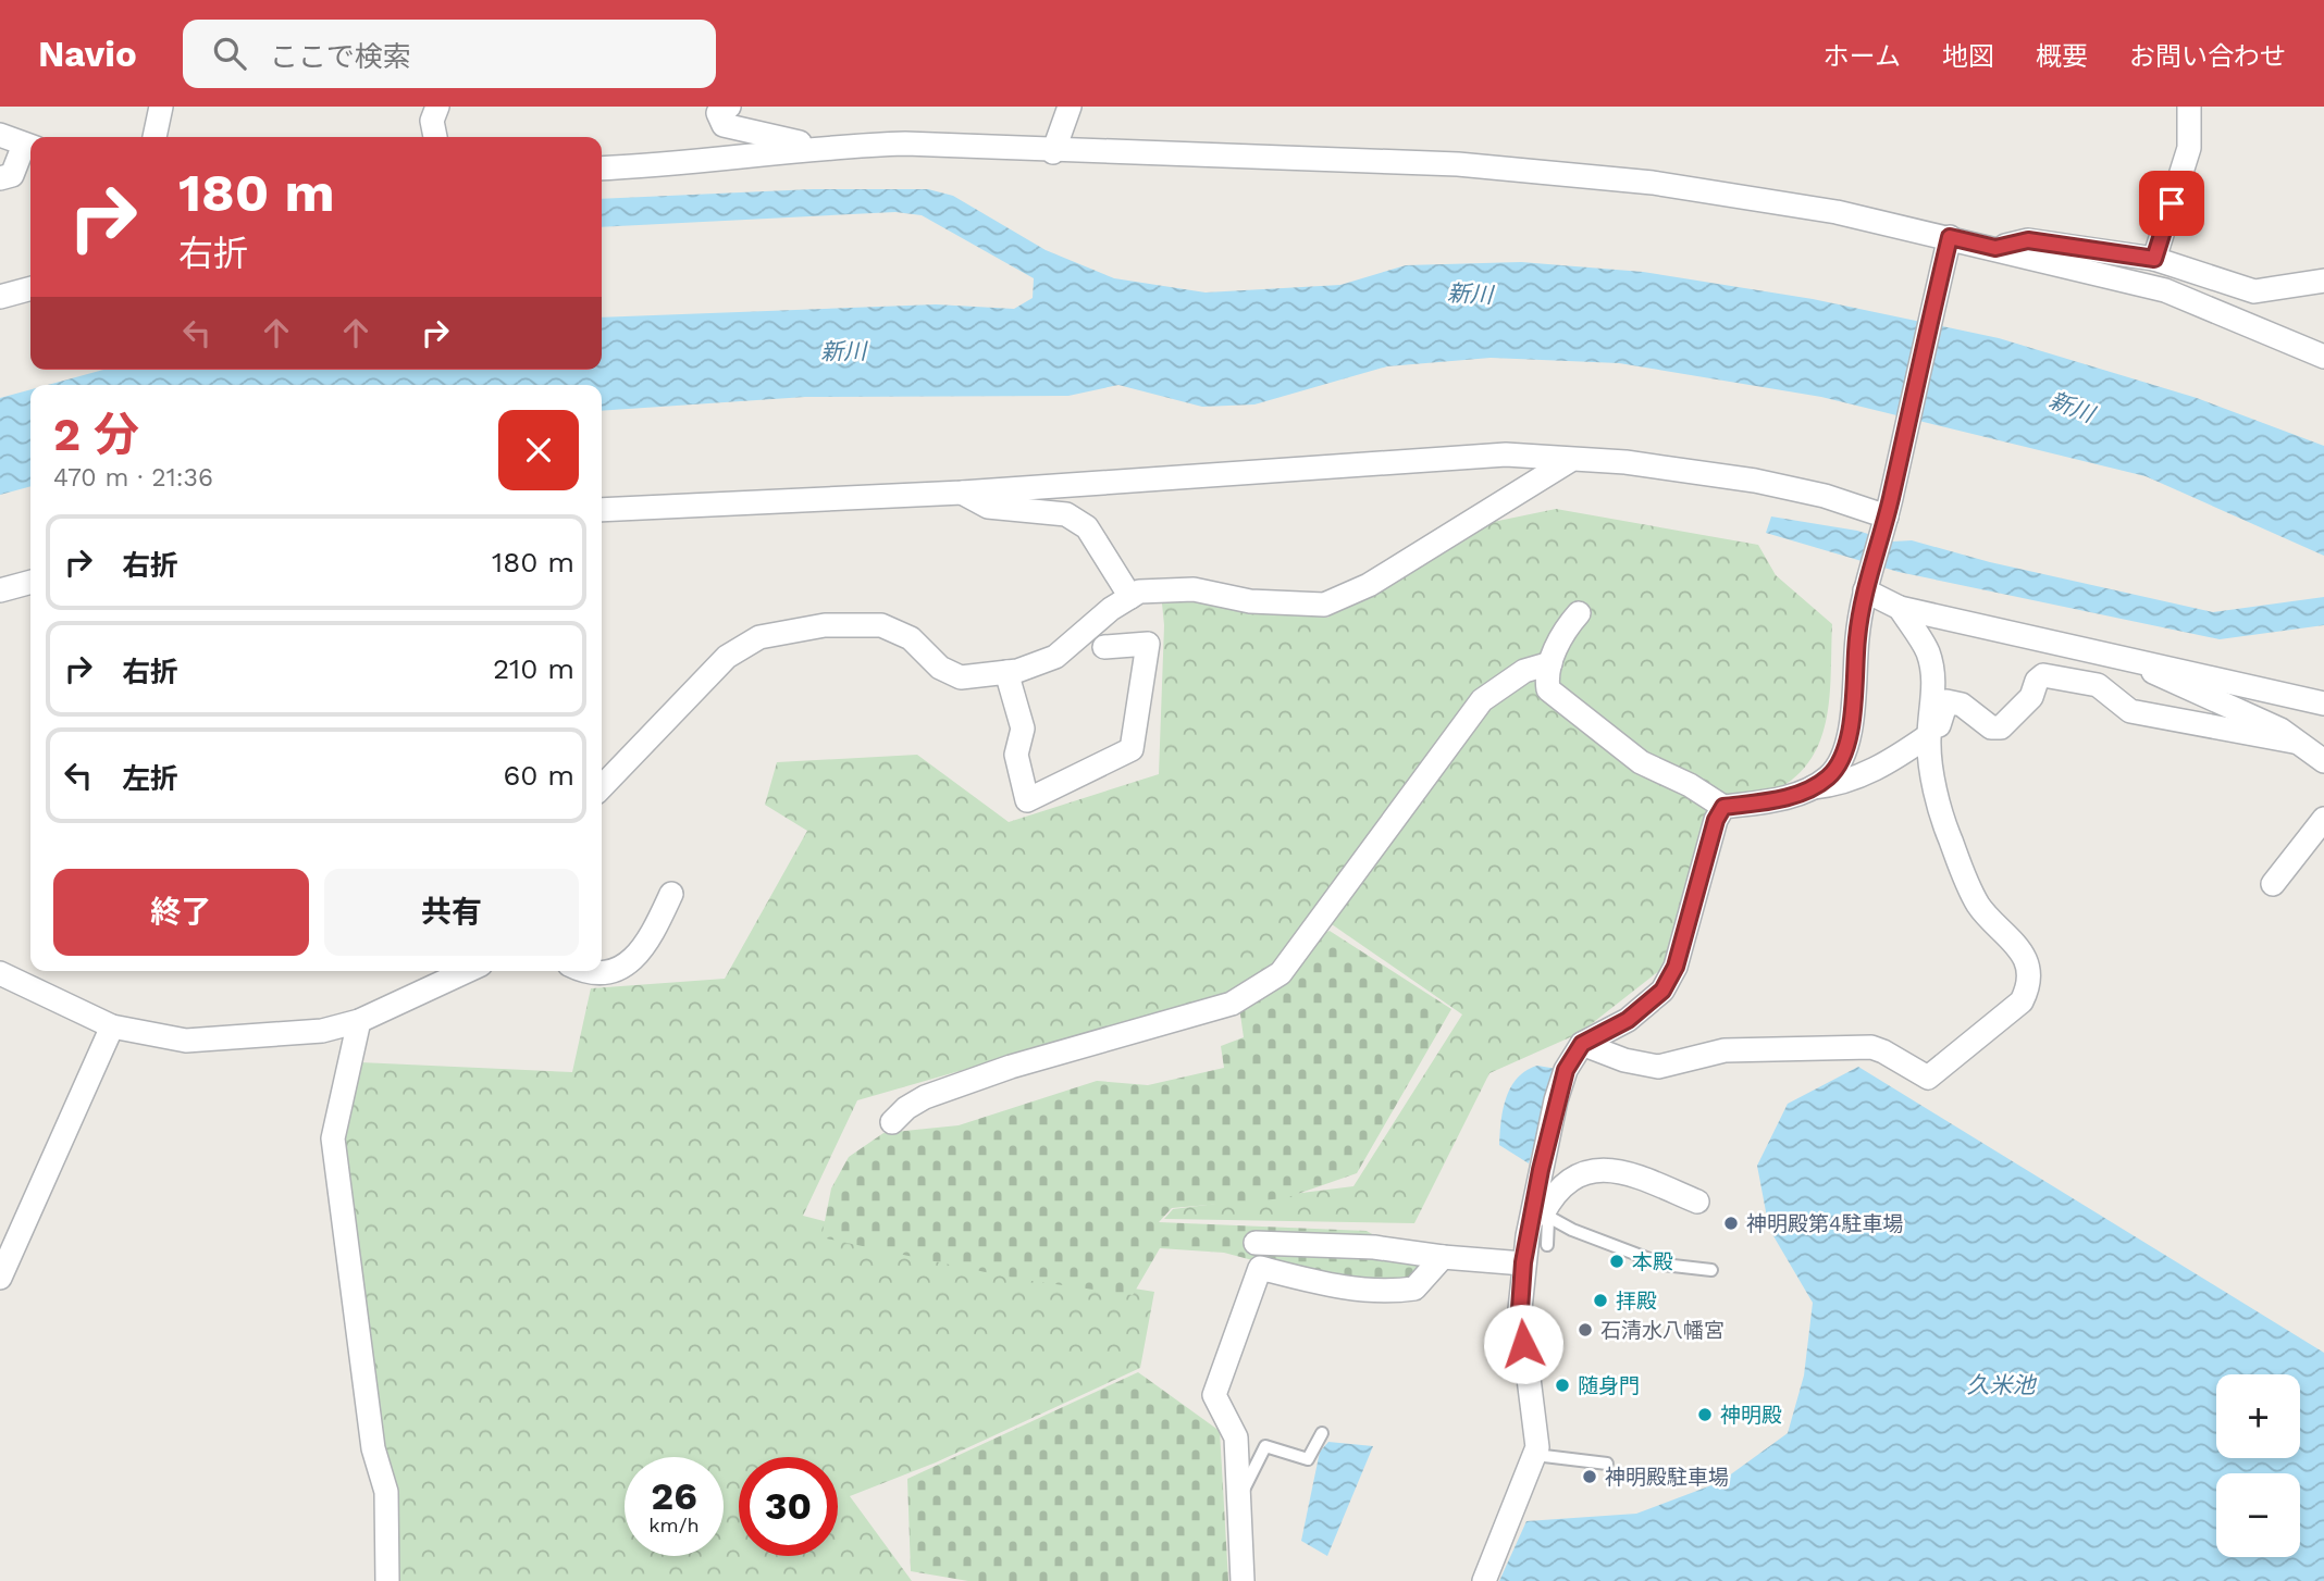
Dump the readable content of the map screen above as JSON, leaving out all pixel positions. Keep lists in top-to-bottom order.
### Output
{
  "water": ["新川", "久米池"],
  "places": [
    "神明殿第4駐車場",
    "本殿",
    "拝殿",
    "石清水八幡宮",
    "随身門",
    "神明殿",
    "神明殿駐車場"
  ],
  "page": {
    "header": "Navio",
    "search": "ここで検索",
    "nav": [
      "ホーム",
      "地図",
      "概要",
      "お問い合わせ"
    ],
    "turn": ["180 m", "右折"],
    "heading": ["2 分", "470 m · 21:36"],
    "list": [
      {
        "name": "右折",
        "value": "180 m"
      },
      {
        "name": "右折",
        "value": "210 m"
      },
      {
        "name": "左折",
        "value": "60 m"
      }
    ],
    "buttons": ["終了", "共有"],
    "map_buttons": ["+", "−"],
    "speed": "26 km/h",
    "limit": "30"
  }
}
